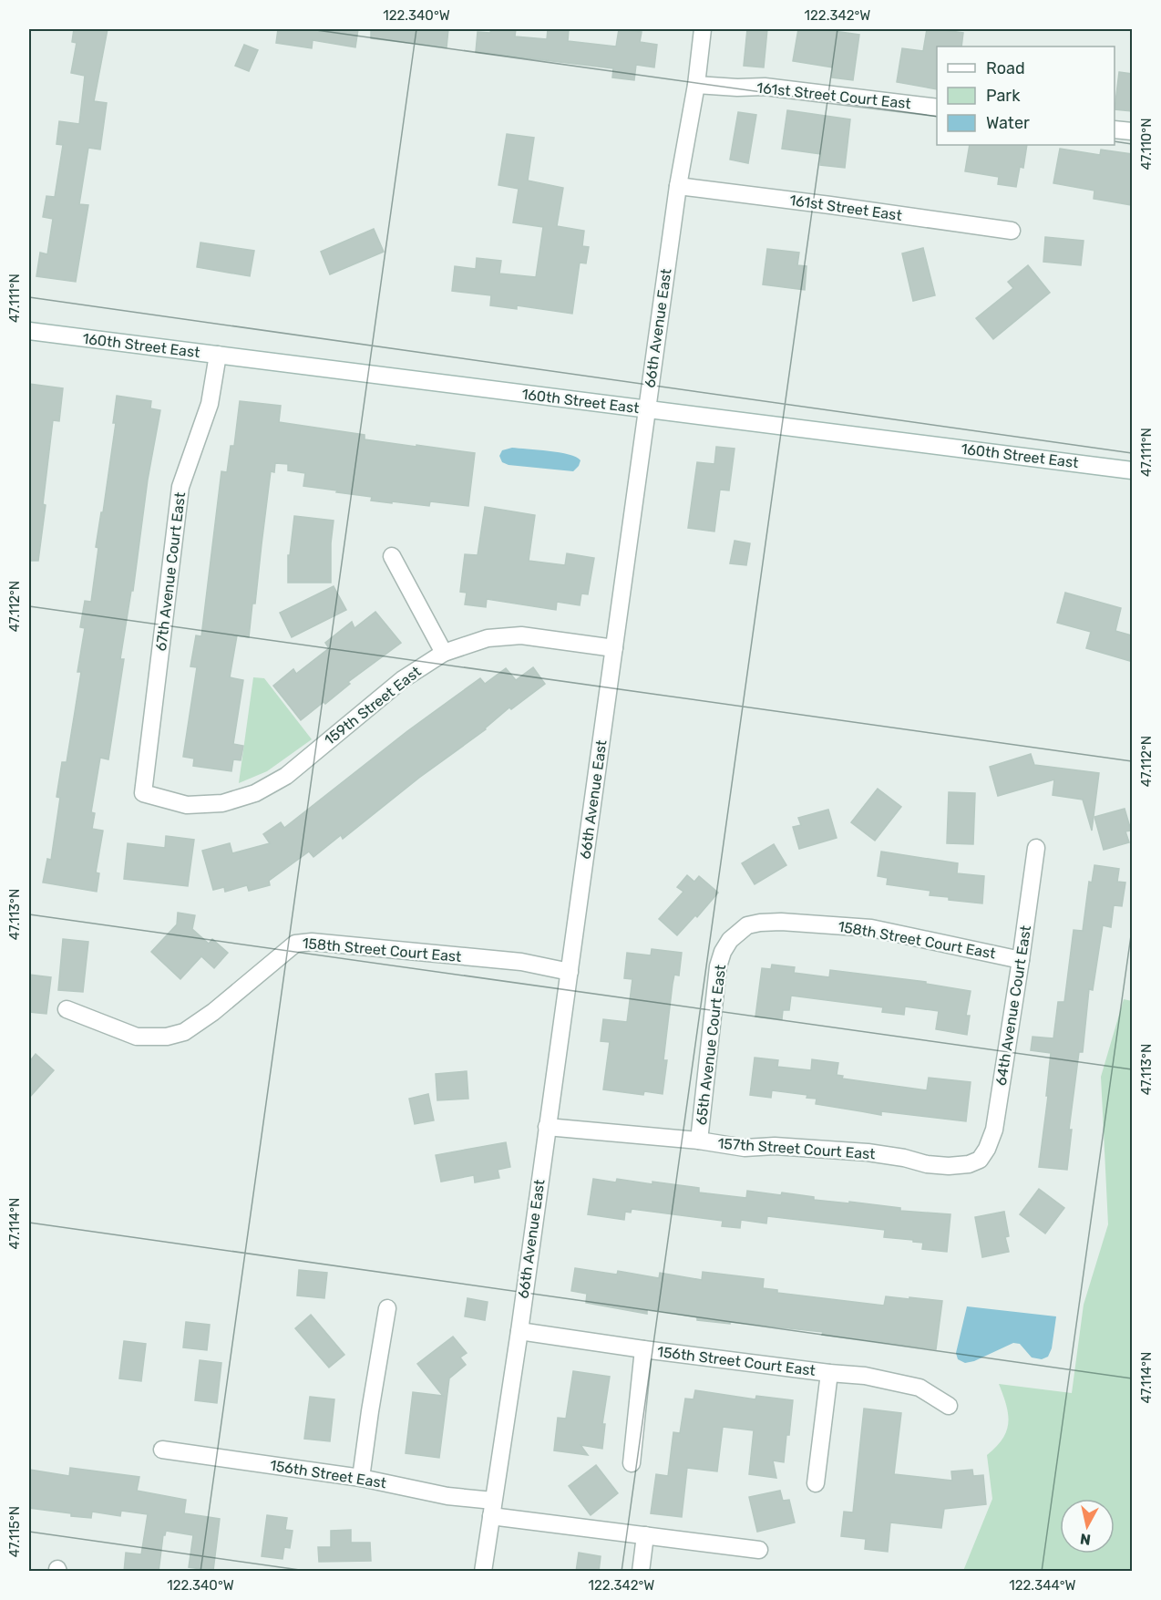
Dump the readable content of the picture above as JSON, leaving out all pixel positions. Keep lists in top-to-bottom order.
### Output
{
  "streets": {
    "street": [
      "161st Street Court East",
      "161st Street East",
      "66th Avenue East",
      "160th Street East",
      "67th Avenue Court East",
      "159th Street East",
      "158th Street Court East",
      "64th Avenue Court East",
      "65th Avenue Court East",
      "157th Street Court East",
      "156th Street Court East",
      "156th Street East"
    ]
  },
  "crossings": [
    ["161st Street Court East", "66th Avenue East"],
    ["161st Street East", "66th Avenue East"],
    ["66th Avenue East", "160th Street East"],
    ["66th Avenue East", "159th Street East"],
    ["66th Avenue East", "158th Street Court East"],
    ["66th Avenue East", "157th Street Court East"],
    ["66th Avenue East", "156th Street Court East"],
    ["66th Avenue East", "156th Street East"],
    ["160th Street East", "67th Avenue Court East"],
    ["67th Avenue Court East", "159th Street East"],
    ["158th Street Court East", "64th Avenue Court East"],
    ["158th Street Court East", "65th Avenue Court East"],
    ["64th Avenue Court East", "157th Street Court East"],
    ["65th Avenue Court East", "157th Street Court East"]
  ],
  "legend": ["Road", "Park", "Water"],
  "north": "bottom",
  "coordinates": [
    "122.340°W",
    "122.342°W",
    "47.110°N",
    "47.111°N",
    "47.112°N",
    "47.113°N",
    "47.114°N",
    "47.115°N",
    "122.344°W"
  ]
}
